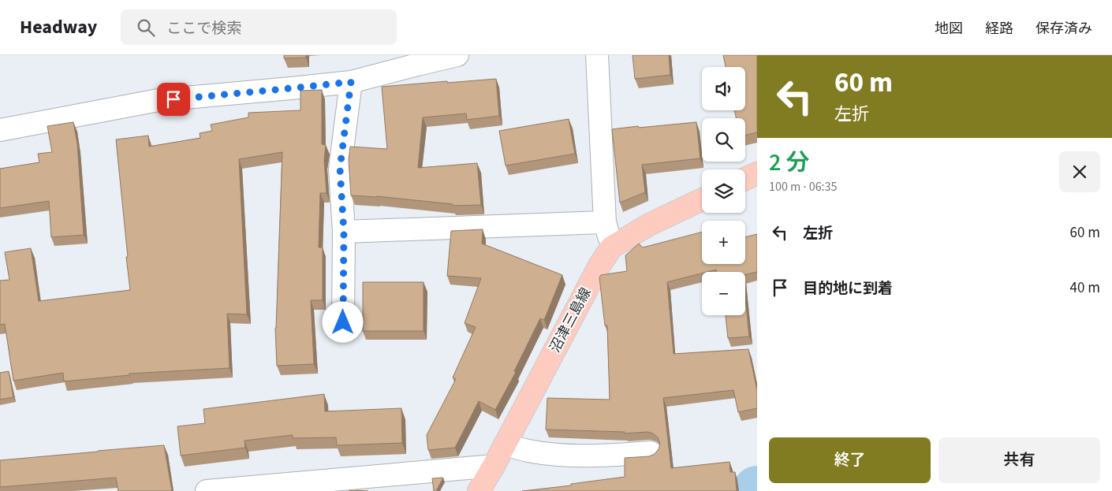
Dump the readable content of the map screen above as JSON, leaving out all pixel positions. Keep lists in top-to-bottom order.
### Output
{
  "streets": {
    "main road": ["沼津三島線"]
  },
  "page": {
    "header": "Headway",
    "search": "ここで検索",
    "nav": ["地図", "経路", "保存済み"],
    "turn": ["60 m", "左折"],
    "map_buttons": ["+", "−"],
    "heading": ["2 分", "100 m · 06:35"],
    "list": [
      {
        "name": "左折",
        "value": "60 m"
      },
      {
        "name": "目的地に到着",
        "value": "40 m"
      }
    ],
    "buttons": ["終了", "共有"]
  }
}
